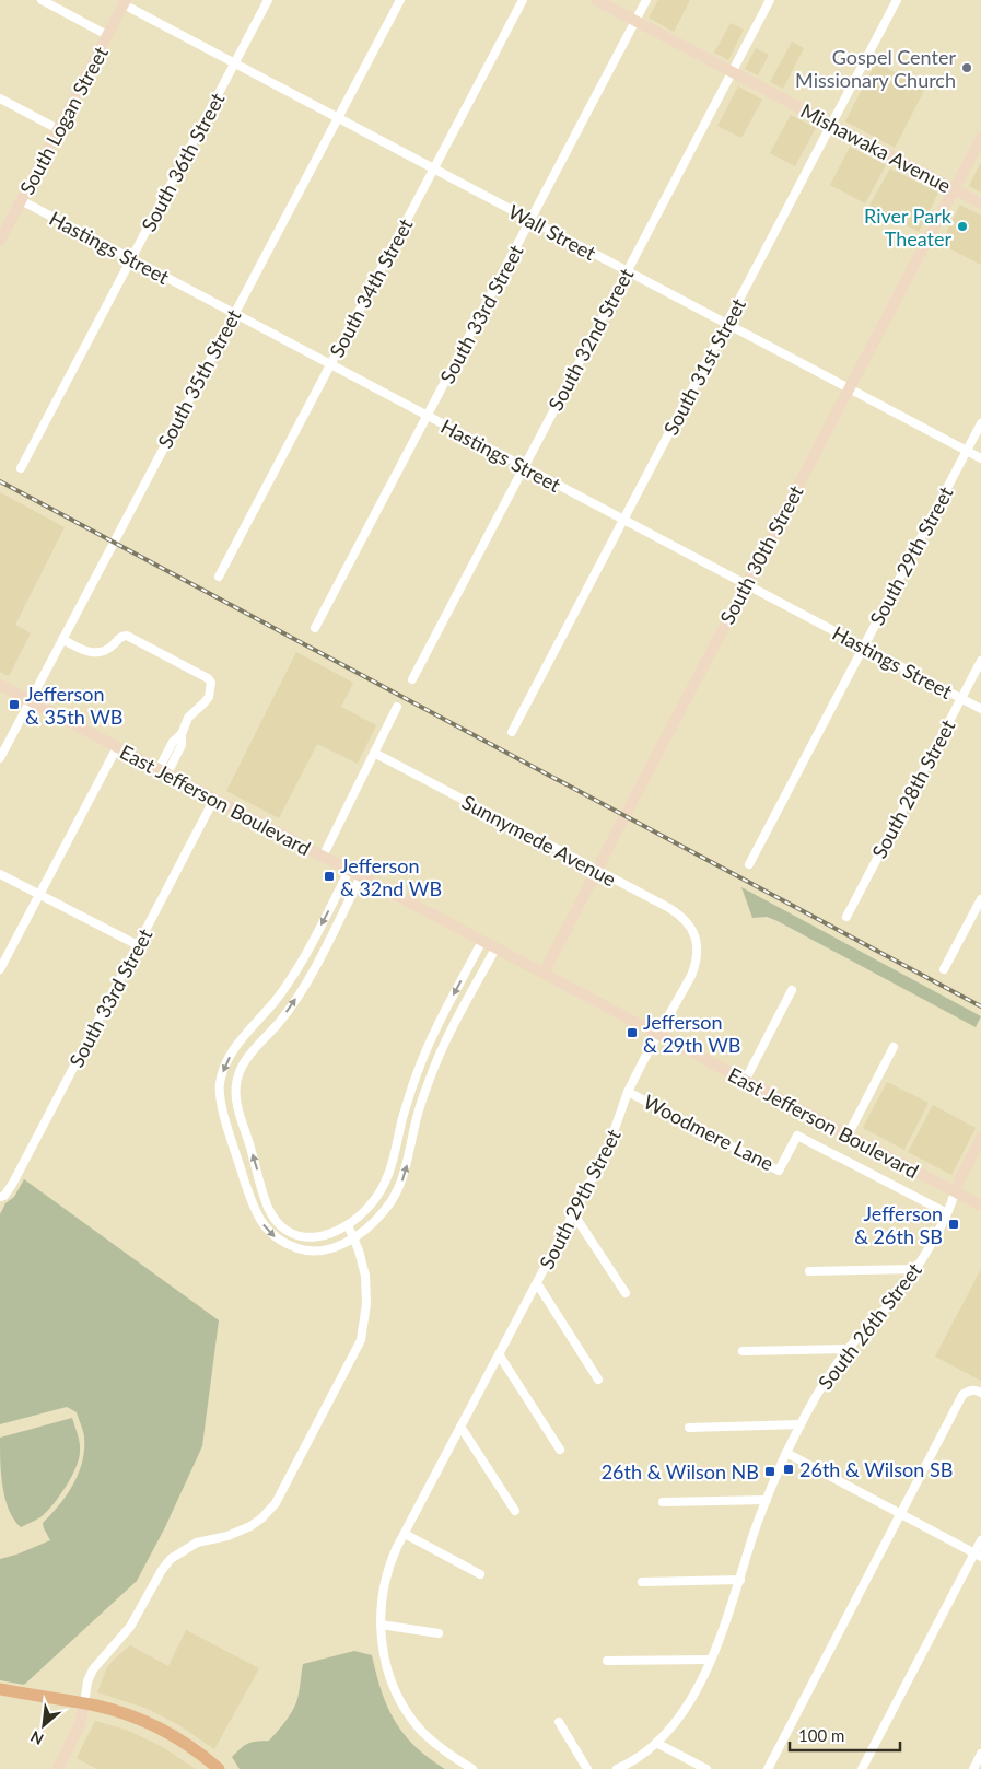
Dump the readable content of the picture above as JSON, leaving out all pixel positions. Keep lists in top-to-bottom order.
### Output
{
  "streets": {
    "street": [
      "South Logan Street",
      "Mishawaka Avenue",
      "South 36th Street",
      "Wall Street",
      "Hastings Street",
      "South 34th Street",
      "South 33rd Street",
      "South 32nd Street",
      "South 31st Street",
      "South 35th Street",
      "South 30th Street",
      "South 29th Street",
      "South 28th Street",
      "East Jefferson Boulevard",
      "Sunnymede Avenue",
      "Woodmere Lane",
      "South 26th Street"
    ]
  },
  "crossings": [
    ["South Logan Street", "Wall Street"],
    ["South Logan Street", "Hastings Street"],
    ["Mishawaka Avenue", "South 33rd Street"],
    ["Mishawaka Avenue", "South 32nd Street"],
    ["Mishawaka Avenue", "South 31st Street"],
    ["Mishawaka Avenue", "South 30th Street"],
    ["South 36th Street", "Wall Street"],
    ["South 36th Street", "Hastings Street"],
    ["Wall Street", "South 34th Street"],
    ["Wall Street", "South 33rd Street"],
    ["Wall Street", "South 32nd Street"],
    ["Wall Street", "South 31st Street"],
    ["Wall Street", "South 35th Street"],
    ["Wall Street", "South 30th Street"],
    ["Wall Street", "South 29th Street"],
    ["Hastings Street", "South 34th Street"],
    ["Hastings Street", "South 33rd Street"],
    ["Hastings Street", "South 32nd Street"],
    ["Hastings Street", "South 31st Street"],
    ["Hastings Street", "South 35th Street"],
    ["Hastings Street", "South 30th Street"],
    ["Hastings Street", "South 29th Street"],
    ["Hastings Street", "South 28th Street"],
    ["South 33rd Street", "East Jefferson Boulevard"],
    ["South 35th Street", "East Jefferson Boulevard"],
    ["South 30th Street", "East Jefferson Boulevard"],
    ["South 30th Street", "Sunnymede Avenue"],
    ["South 29th Street", "East Jefferson Boulevard"],
    ["South 29th Street", "Sunnymede Avenue"],
    ["South 29th Street", "Woodmere Lane"],
    ["East Jefferson Boulevard", "South 26th Street"],
    ["Woodmere Lane", "South 26th Street"]
  ],
  "places": {
    "other": ["Gospel Center Missionary Church", "River Park Theater"],
    "transit": [
      "Jefferson & 35th WB",
      "Jefferson & 32nd WB",
      "Jefferson & 29th WB",
      "Jefferson & 26th SB",
      "26th & Wilson SB",
      "26th & Wilson NB"
    ]
  },
  "scale_bar": "100 m",
  "north": "bottom left"
}
